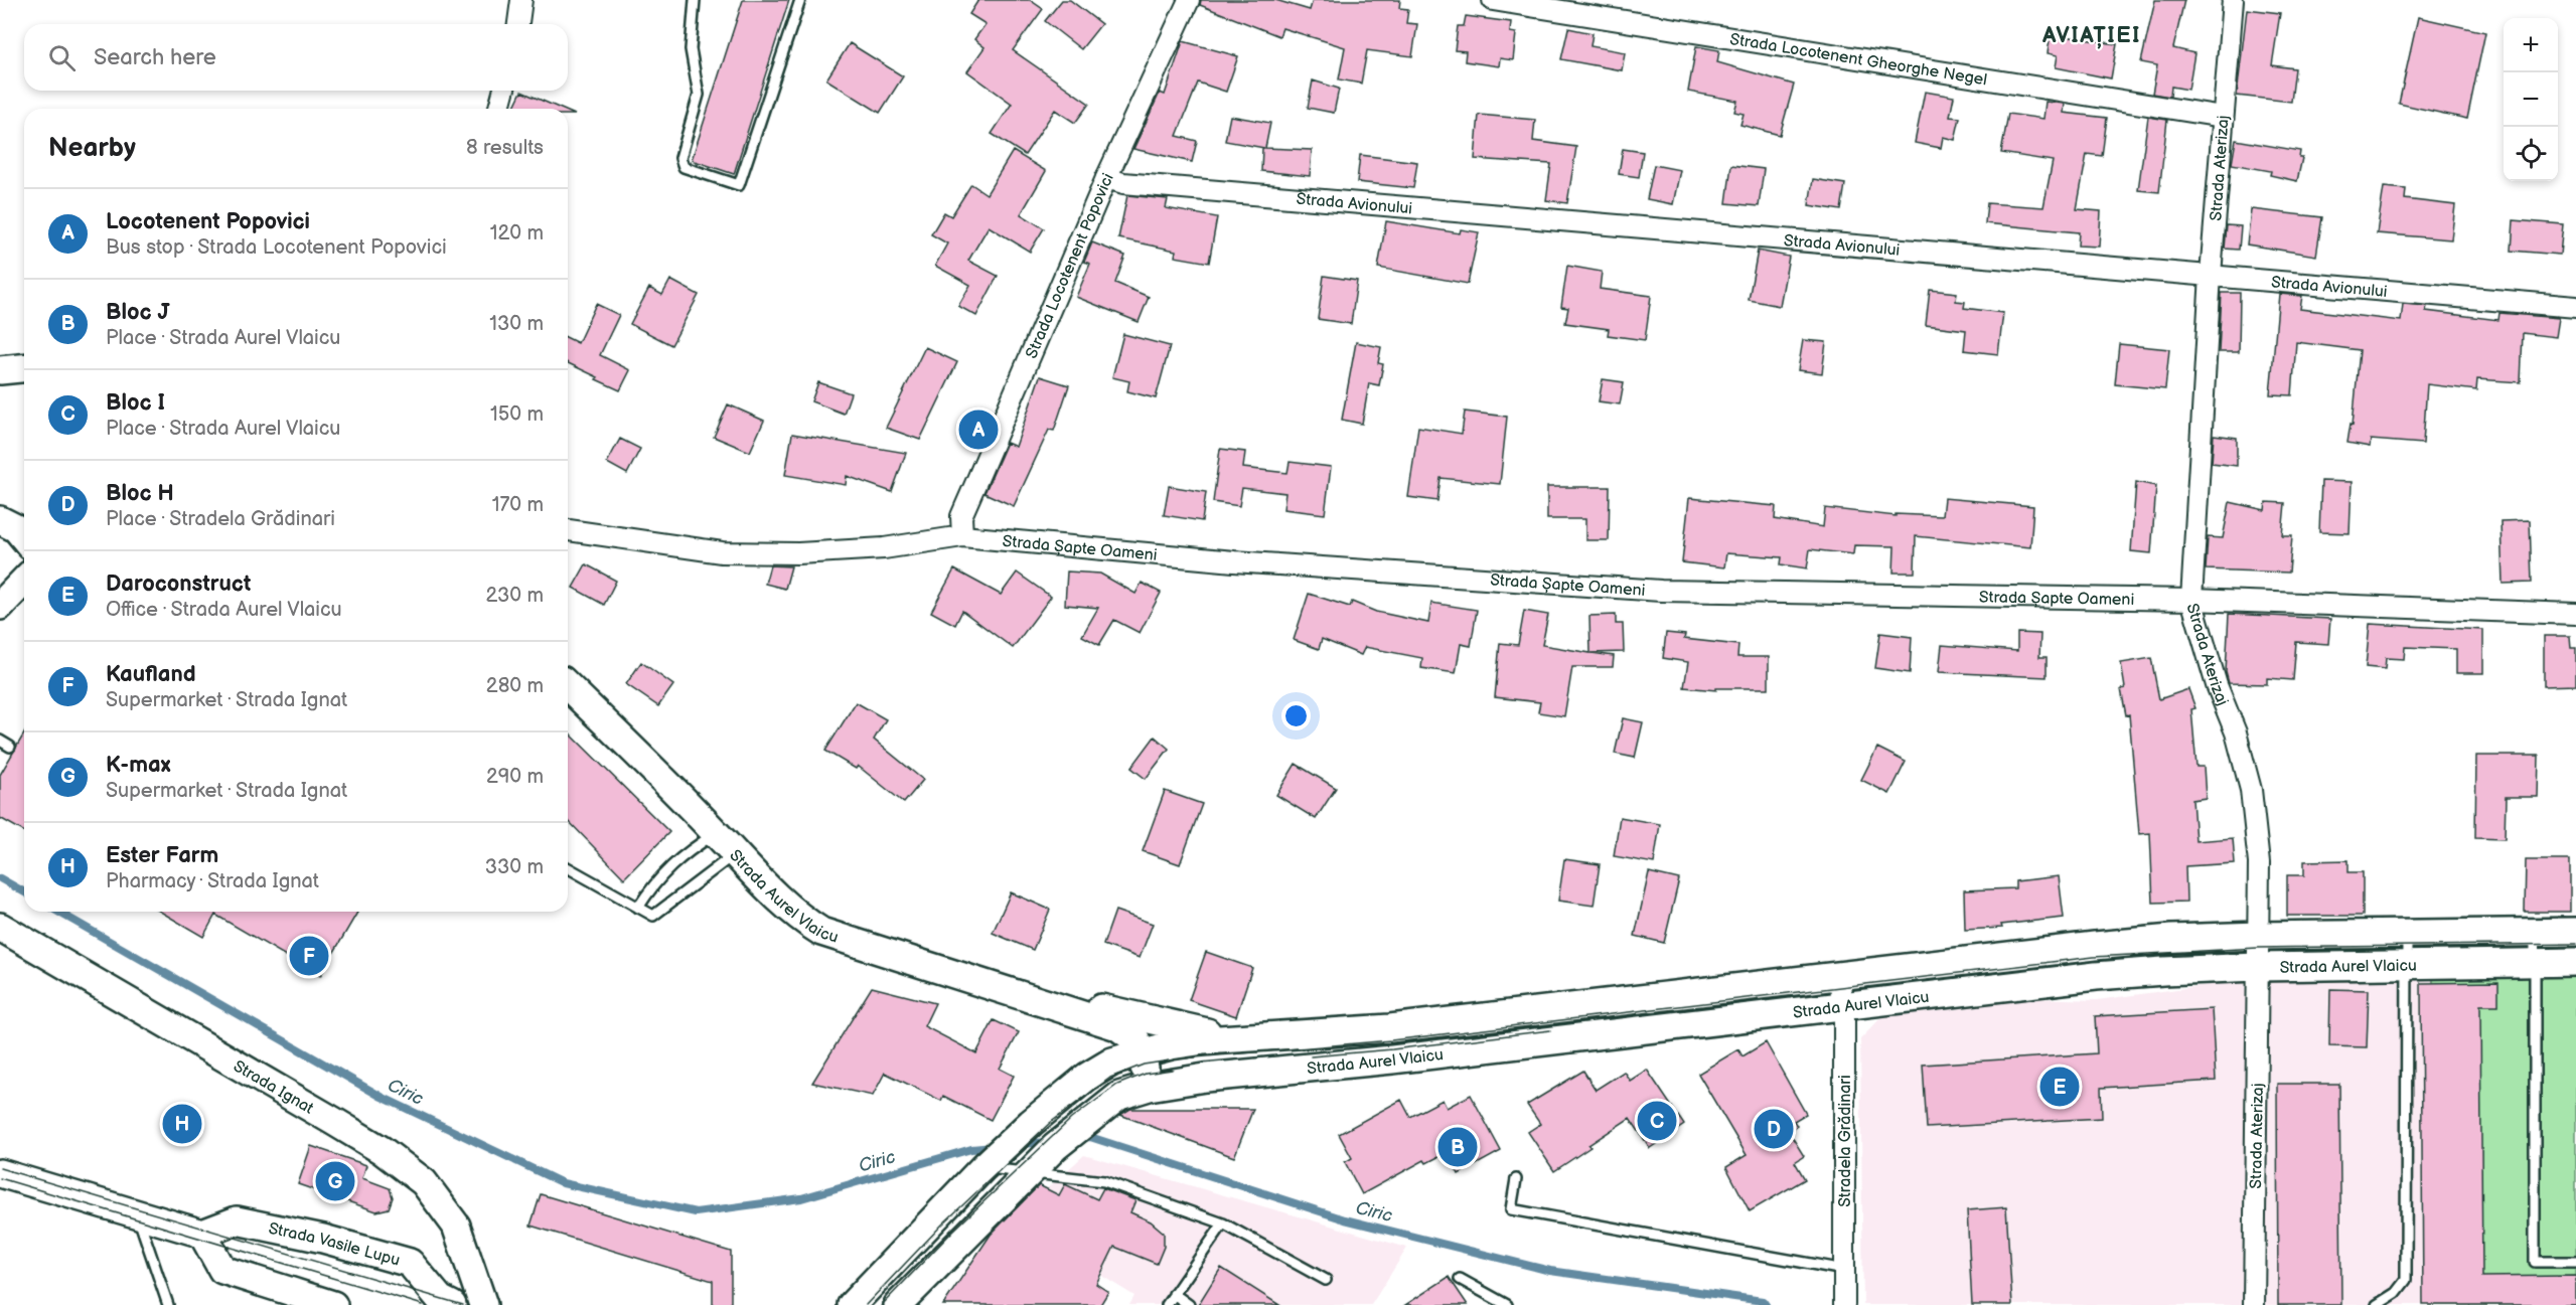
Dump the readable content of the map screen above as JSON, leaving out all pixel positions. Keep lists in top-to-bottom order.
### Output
{
  "streets": {
    "main road": ["Strada Aurel Vlaicu", "Strada Ignat", "Strada Vasile Lupu"],
    "street": [
      "Strada Locotenent Gheorghe Negel",
      "Strada Aterizaj",
      "Strada Avionului",
      "Strada Locotenent Popovici",
      "Strada Șapte Oameni",
      "Stradela Grădinari"
    ]
  },
  "crossings": [
    ["Strada Locotenent Gheorghe Negel", "Strada Aterizaj"],
    ["Strada Aterizaj", "Strada Avionului"],
    ["Strada Aterizaj", "Strada Șapte Oameni"],
    ["Strada Aterizaj", "Strada Aurel Vlaicu"],
    ["Strada Avionului", "Strada Locotenent Popovici"],
    ["Strada Locotenent Popovici", "Strada Șapte Oameni"],
    ["Strada Aurel Vlaicu", "Stradela Grădinari"]
  ],
  "districts": ["AVIAȚIEI"],
  "water": ["Ciric"],
  "page": {
    "map_buttons": ["+", "−"],
    "search": "Search here",
    "heading": ["Nearby", "8 results"],
    "list": [
      {
        "mark": "A",
        "name": "Locotenent Popovici",
        "note": "Bus stop · Strada Locotenent Popovici",
        "value": "120 m"
      },
      {
        "mark": "B",
        "name": "Bloc J",
        "note": "Place · Strada Aurel Vlaicu",
        "value": "130 m"
      },
      {
        "mark": "C",
        "name": "Bloc I",
        "note": "Place · Strada Aurel Vlaicu",
        "value": "150 m"
      },
      {
        "mark": "D",
        "name": "Bloc H",
        "note": "Place · Stradela Grădinari",
        "value": "170 m"
      },
      {
        "mark": "E",
        "name": "Daroconstruct",
        "note": "Office · Strada Aurel Vlaicu",
        "value": "230 m"
      },
      {
        "mark": "F",
        "name": "Kaufland",
        "note": "Supermarket · Strada Ignat",
        "value": "280 m"
      },
      {
        "mark": "G",
        "name": "K-max",
        "note": "Supermarket · Strada Ignat",
        "value": "290 m"
      },
      {
        "mark": "H",
        "name": "Ester Farm",
        "note": "Pharmacy · Strada Ignat",
        "value": "330 m"
      }
    ],
    "pins": [
      "A",
      "F",
      "E",
      "C",
      "H",
      "D",
      "B",
      "G"
    ]
  }
}
